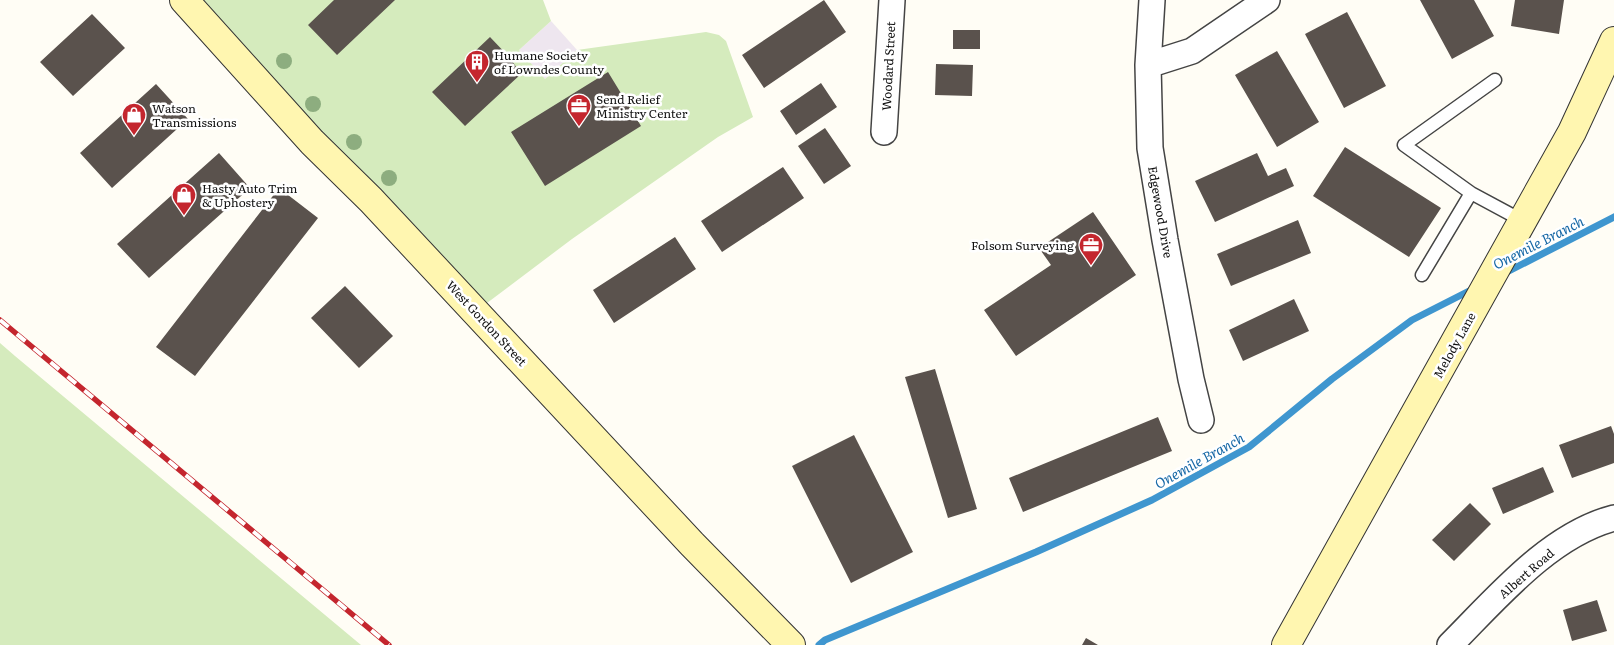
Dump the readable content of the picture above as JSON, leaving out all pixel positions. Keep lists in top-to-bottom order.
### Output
{
  "streets": {
    "street": [
      "Woodard Street",
      "Edgewood Drive",
      "West Gordon Street",
      "Melody Lane",
      "Albert Road"
    ]
  },
  "water": ["Onemile Branch"],
  "places": {
    "building": ["Humane Society of Lowndes County"],
    "office": ["Send Relief Ministry Center", "Folsom Surveying"],
    "shop": ["Watson Transmissions", "Hasty Auto Trim & Uphostery"]
  }
}
